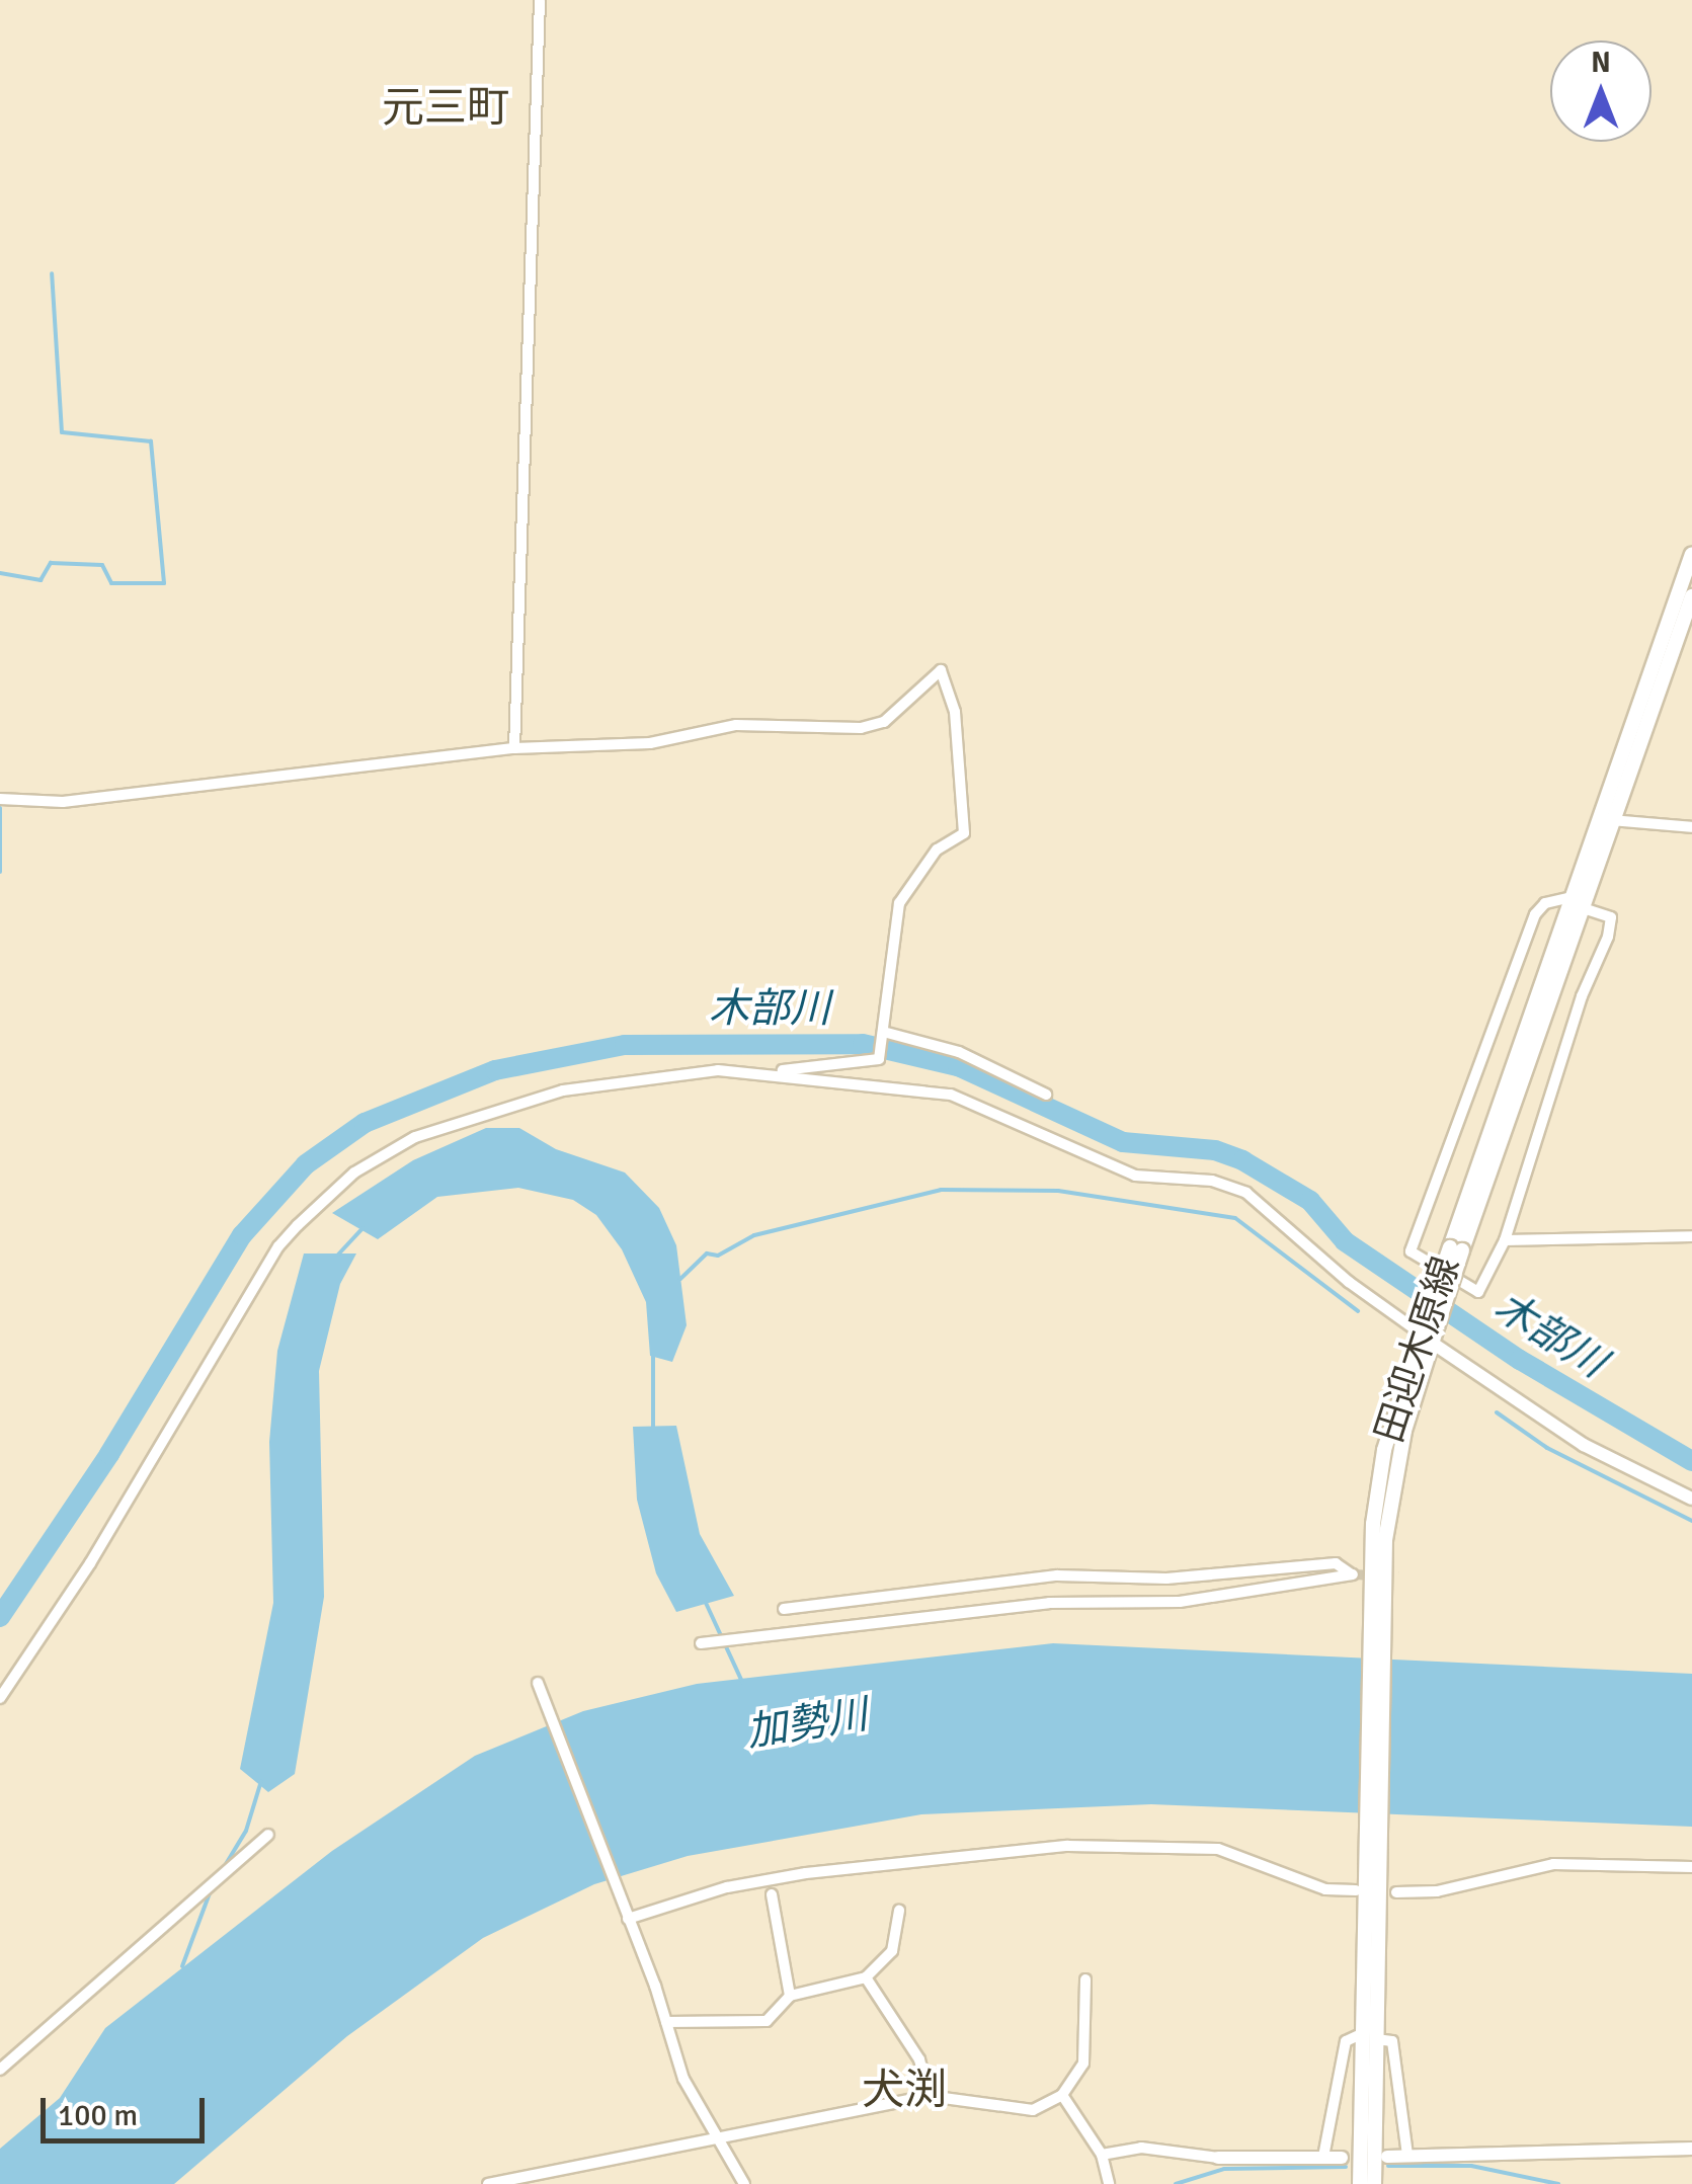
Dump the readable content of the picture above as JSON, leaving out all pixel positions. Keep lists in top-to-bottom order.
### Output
{
  "streets": {
    "main road": ["田迎木原線"]
  },
  "districts": ["元三町", "犬渕"],
  "water": ["木部川", "加勢川"],
  "scale_bar": "100 m",
  "north": "top"
}
